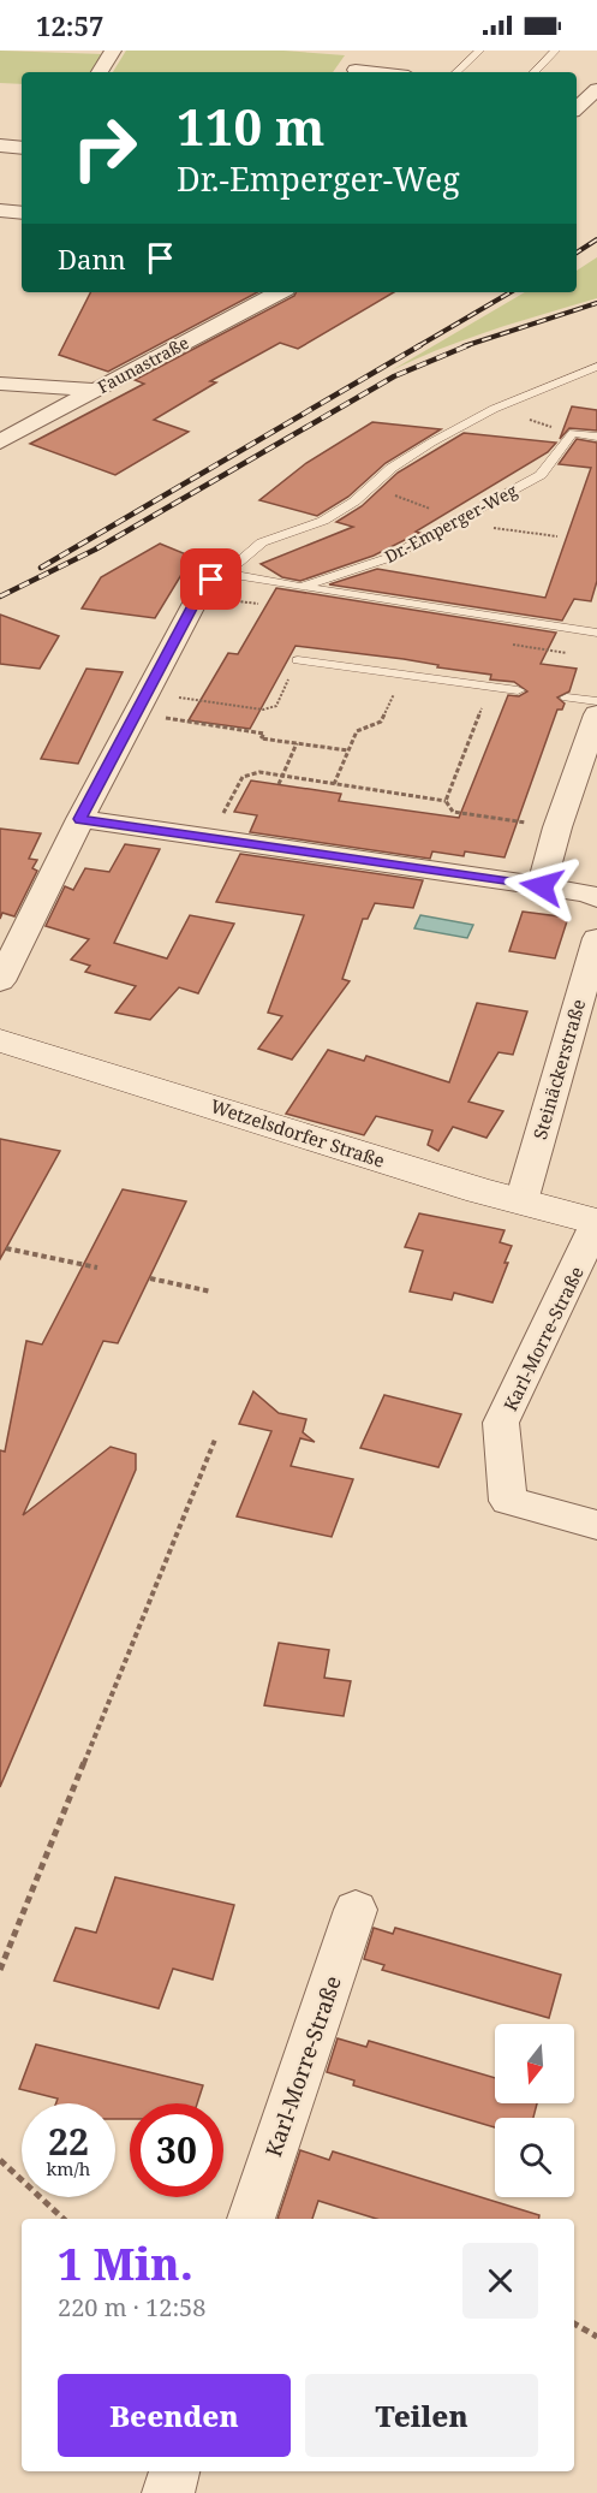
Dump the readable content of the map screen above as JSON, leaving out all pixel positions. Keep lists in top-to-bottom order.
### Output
{
  "streets": {
    "main road": ["Wetzelsdorfer Straße"],
    "street": ["Faunastraße", "Steinäckerstraße", "Karl-Morre-Straße"],
    "lane": ["Dr.-Emperger-Weg"]
  },
  "crossings": [
    ["Steinäckerstraße", "Wetzelsdorfer Straße"],
    ["Wetzelsdorfer Straße", "Karl-Morre-Straße"]
  ],
  "north": "bottom",
  "page": {
    "status": "12:57",
    "turn": ["110 m", "Dr.-Emperger-Weg"],
    "then": "Dann",
    "speed": "22 km/h",
    "limit": "30",
    "heading": ["1 Min.", "220 m · 12:58"],
    "buttons": ["Beenden", "Teilen"]
  }
}
